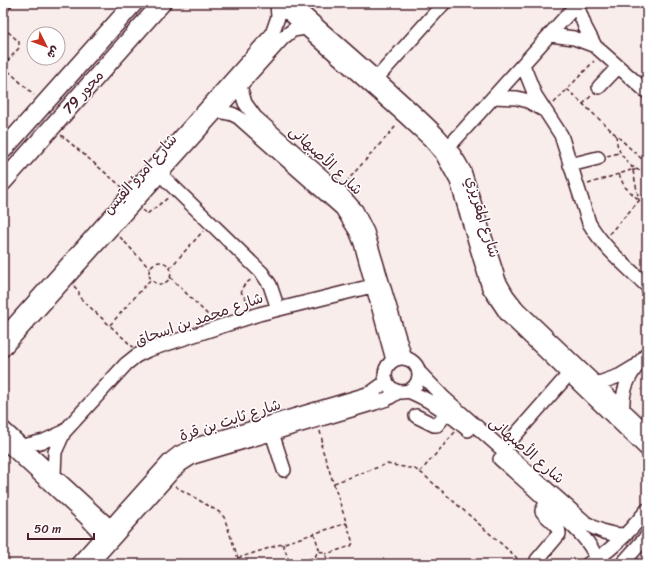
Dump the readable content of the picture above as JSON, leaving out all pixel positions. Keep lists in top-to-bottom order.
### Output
{
  "streets": {
    "main road": ["محور 79"],
    "street": [
      "شارع الأصبهانى",
      "شارع امرؤ القيس",
      "شارع المقريزي",
      "شارع محمد بن اسحاق",
      "شارع ثابت بن قرة"
    ]
  },
  "crossings": [
    ["شارع الأصبهانى", "شارع امرؤ القيس"],
    ["شارع الأصبهانى", "شارع محمد بن اسحاق"],
    ["شارع الأصبهانى", "شارع ثابت بن قرة"],
    ["شارع امرؤ القيس", "شارع المقريزي"]
  ],
  "scale_bar": "50 m",
  "north": "bottom right"
}
